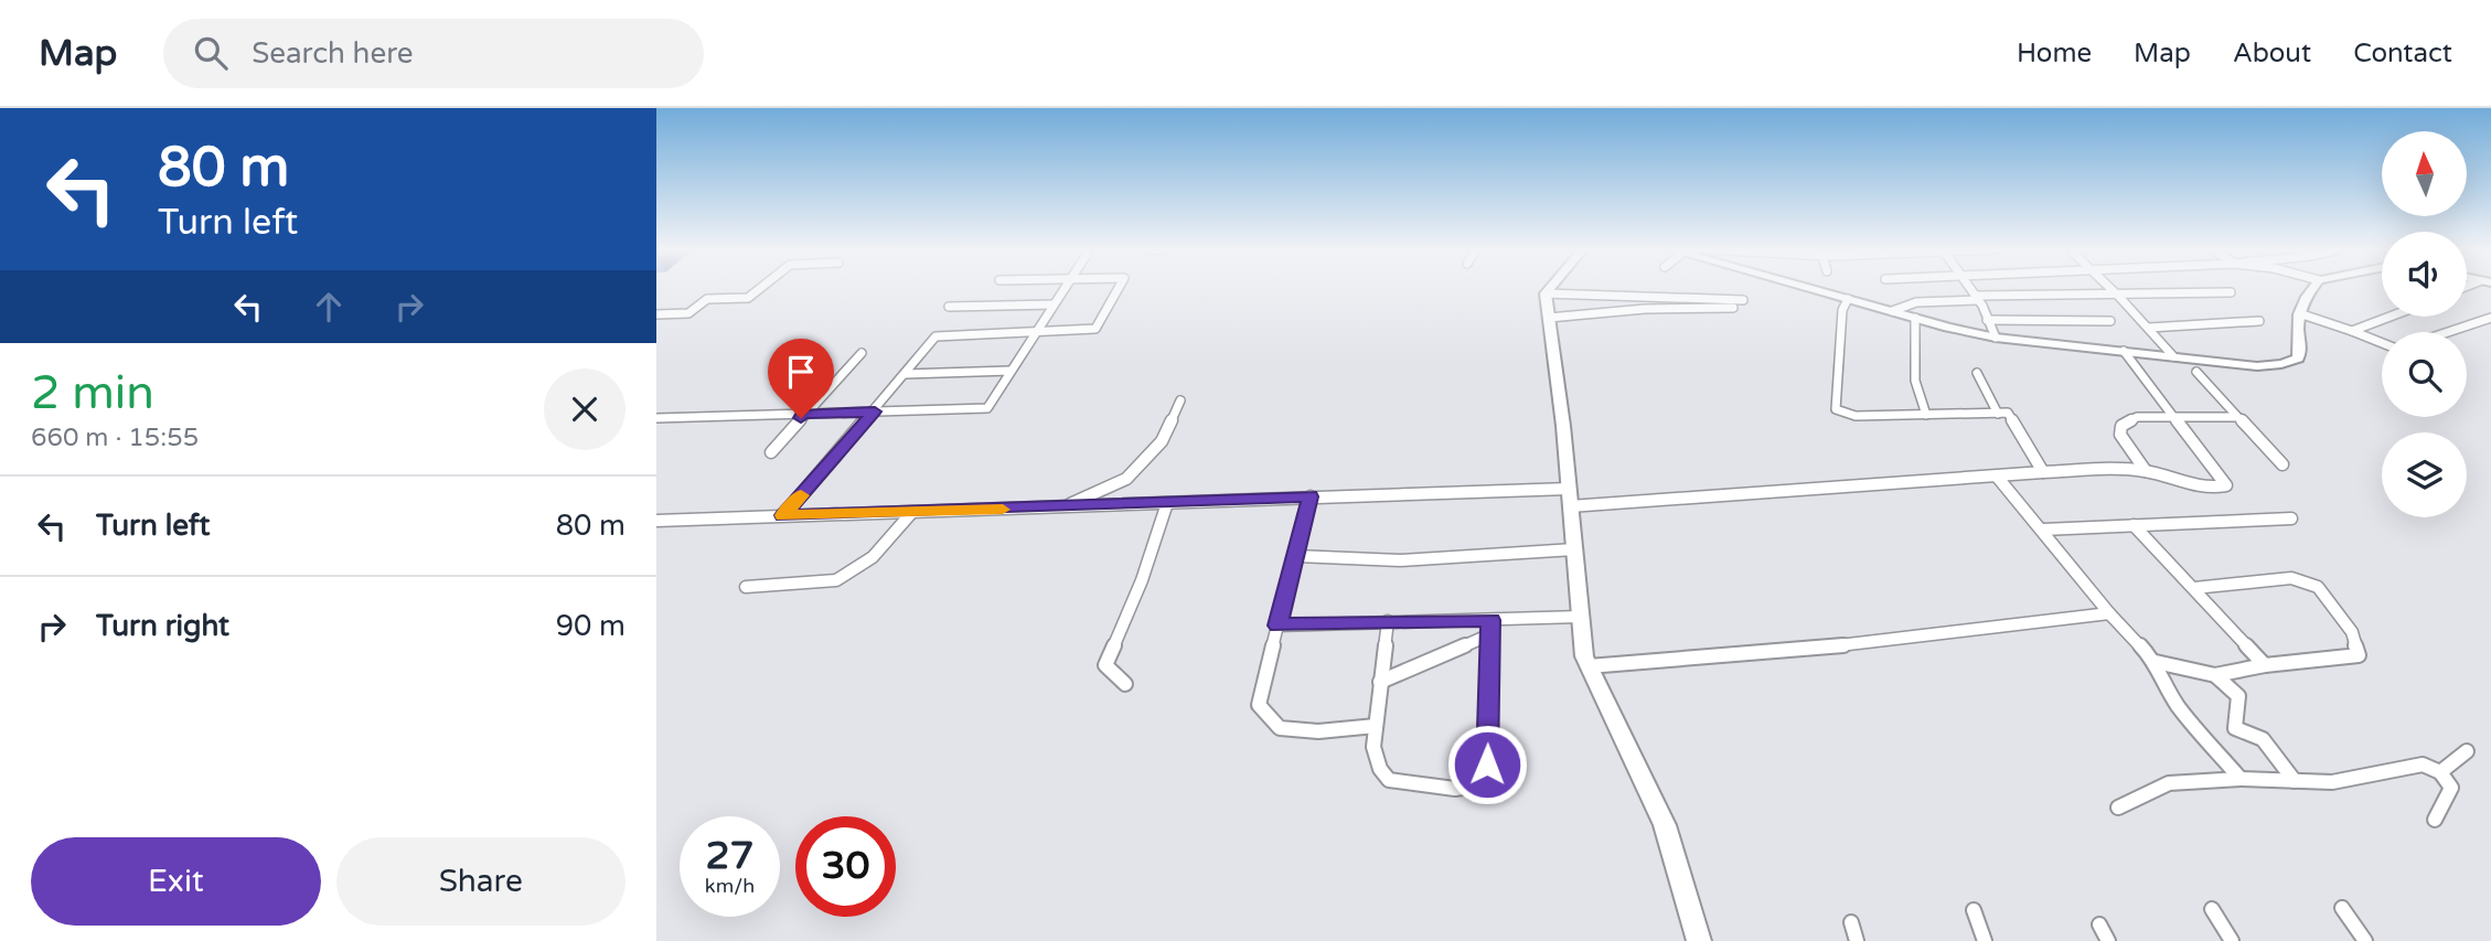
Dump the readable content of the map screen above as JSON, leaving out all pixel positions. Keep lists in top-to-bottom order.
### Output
{
  "north": "top",
  "page": {
    "header": "Map",
    "search": "Search here",
    "nav": [
      "Home",
      "Map",
      "About",
      "Contact"
    ],
    "turn": ["80 m", "Turn left"],
    "heading": ["2 min", "660 m · 15:55"],
    "list": [
      {
        "name": "Turn left",
        "value": "80 m"
      },
      {
        "name": "Turn right",
        "value": "90 m"
      }
    ],
    "speed": "27 km/h",
    "limit": "30",
    "buttons": ["Exit", "Share"]
  }
}
